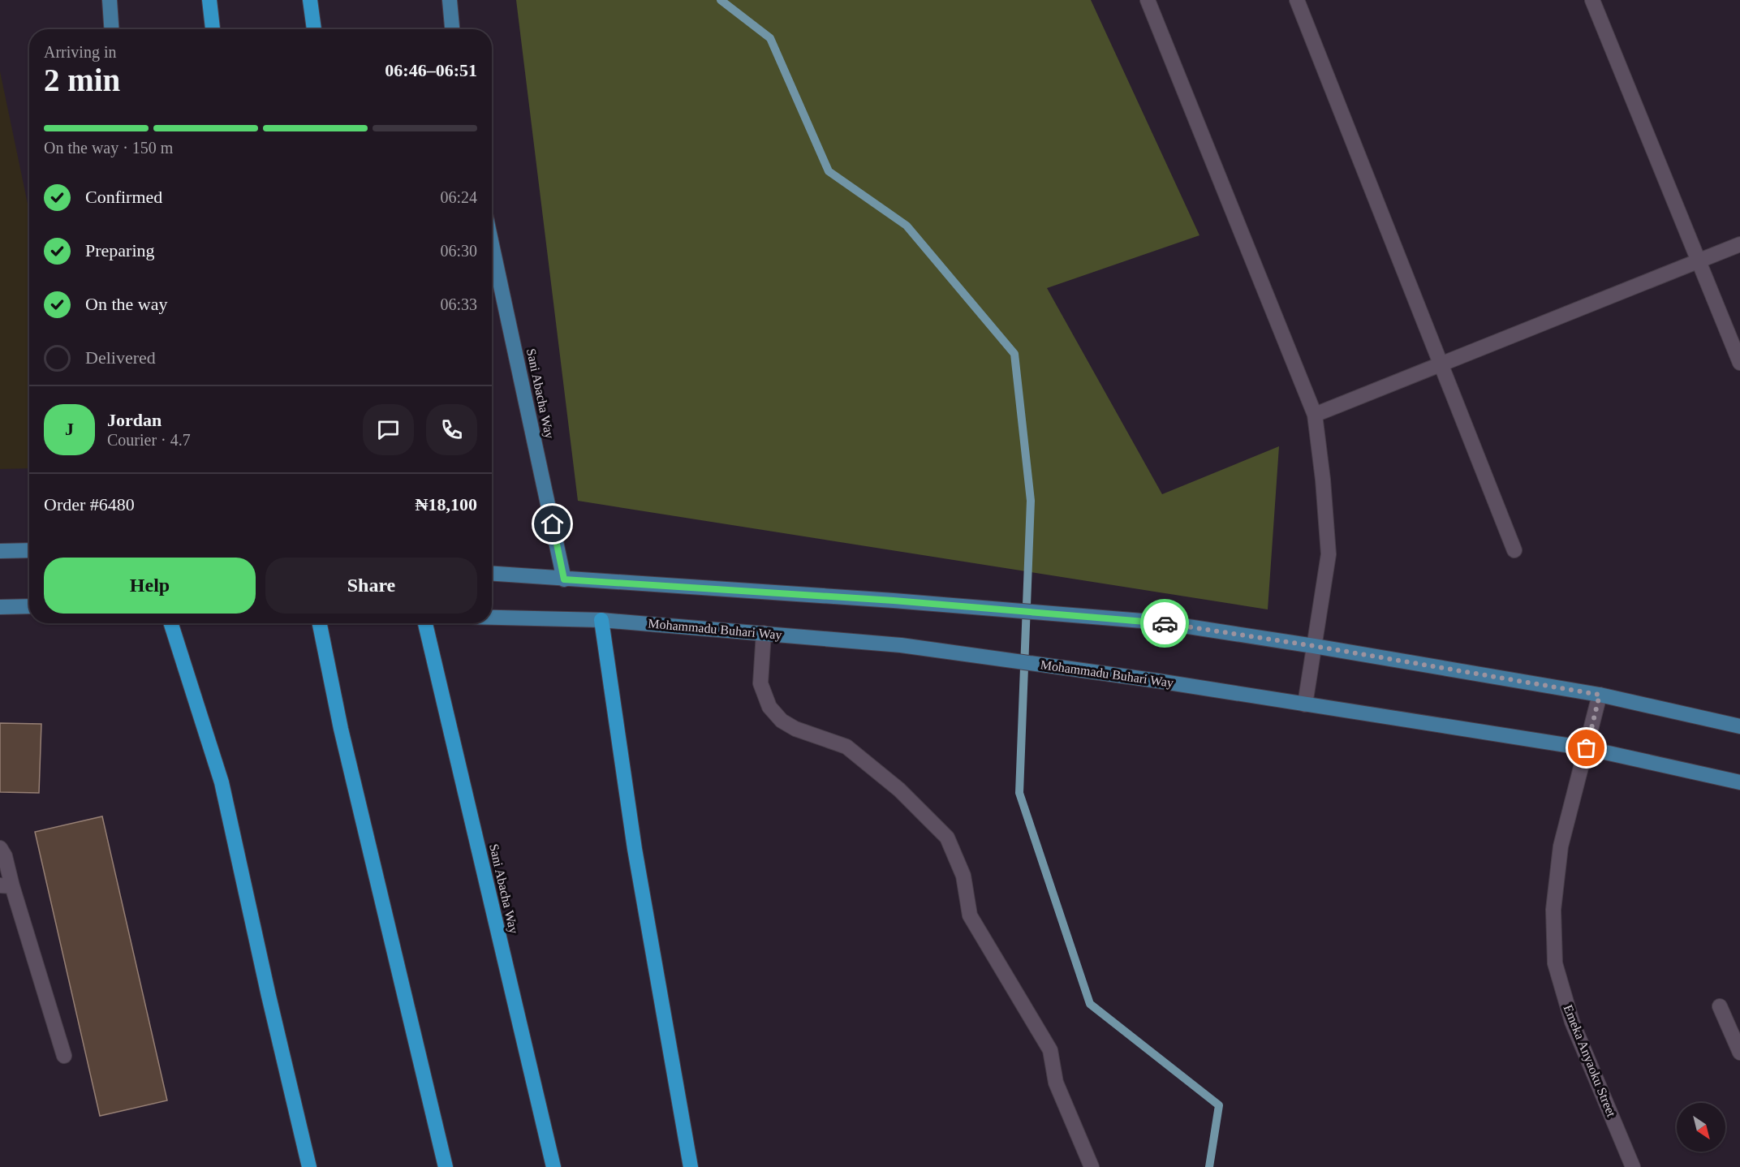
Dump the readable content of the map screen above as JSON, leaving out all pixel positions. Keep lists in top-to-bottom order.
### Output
{
  "streets": {
    "highway": ["Sani Abacha Way"],
    "main road": ["Mohammadu Buhari Way"],
    "street": ["Emeka Anyaoku Street"]
  },
  "crossings": [
    ["Mohammadu Buhari Way", "Emeka Anyaoku Street"]
  ],
  "north": "bottom right",
  "page": {
    "heading": ["2 min", "Arriving in", "06:46–06:51"],
    "panel": [
      "Jordan",
      "Courier · 4.7",
      "Order #6480",
      "₦18,100"
    ],
    "bar": "On the way · 150 m",
    "list": [
      ["Confirmed", "06:24"],
      ["Preparing", "06:30"],
      ["On the way", "06:33"],
      "Delivered"
    ],
    "round": "J",
    "buttons": ["Help", "Share"]
  }
}
